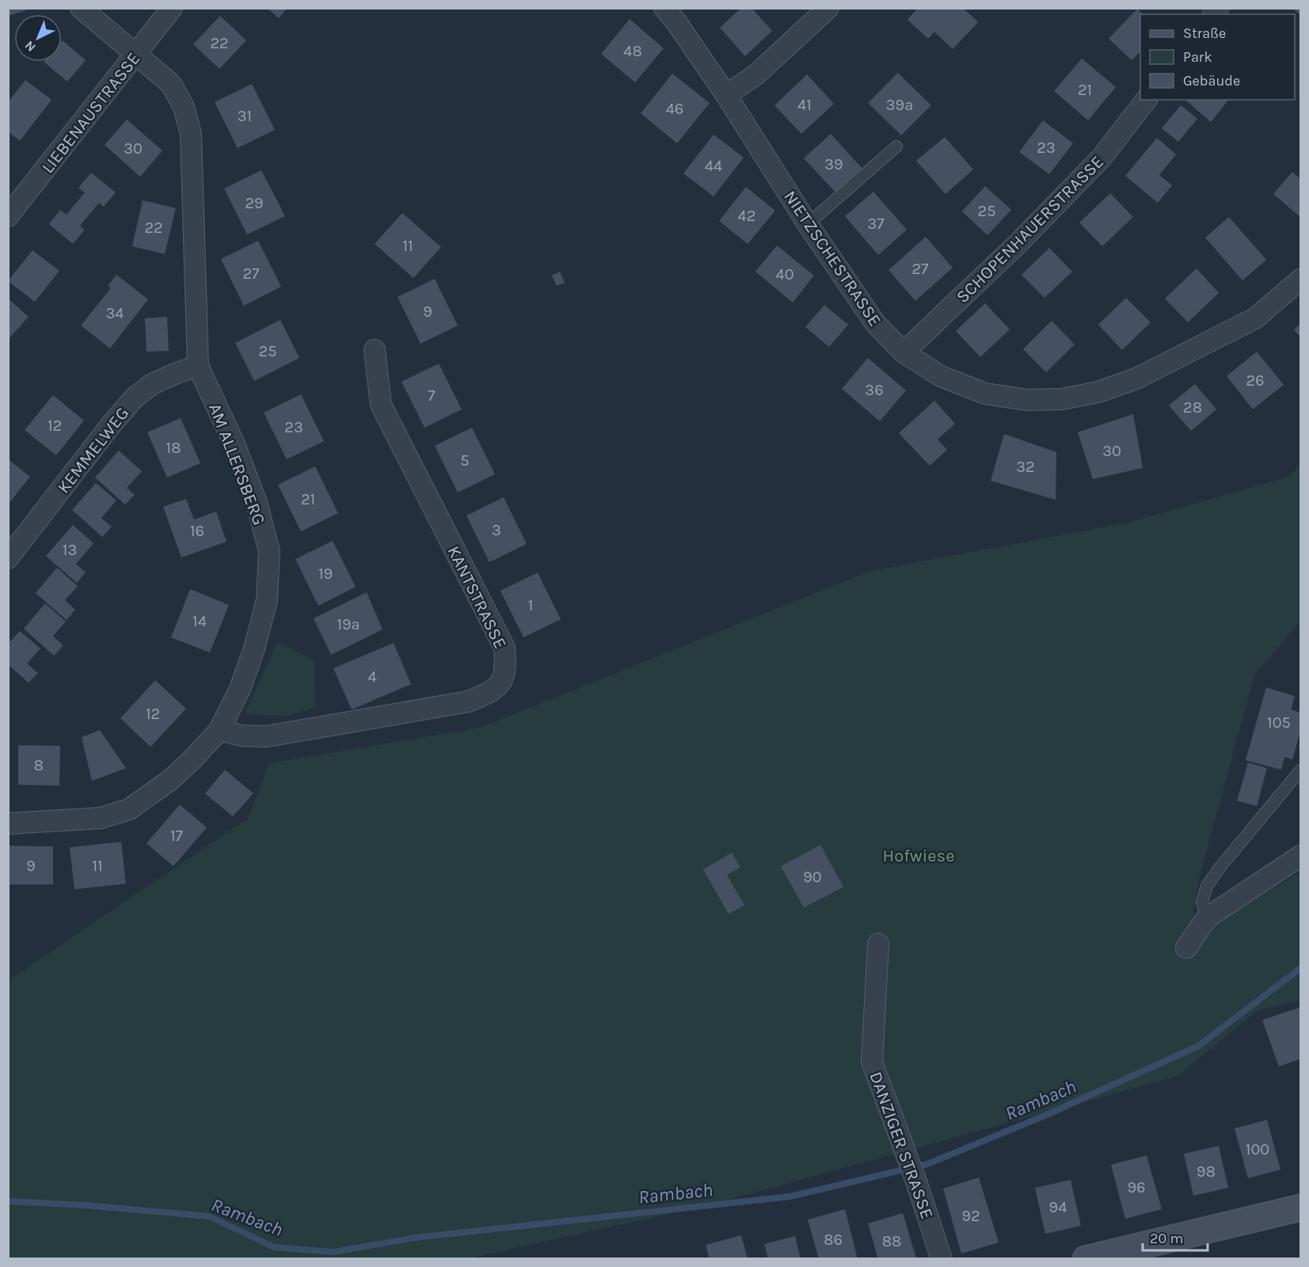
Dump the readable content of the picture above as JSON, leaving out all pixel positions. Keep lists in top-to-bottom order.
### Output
{
  "streets": {
    "street": [
      "LIEBENAUSTRASSE",
      "SCHOPENHAUERSTRASSE",
      "NIETZSCHESTRASSE",
      "KEMMELWEG",
      "AM ALLERSBERG",
      "KANTSTRASSE",
      "DANZIGER STRASSE"
    ]
  },
  "crossings": [
    ["LIEBENAUSTRASSE", "AM ALLERSBERG"],
    ["SCHOPENHAUERSTRASSE", "NIETZSCHESTRASSE"],
    ["KEMMELWEG", "AM ALLERSBERG"],
    ["AM ALLERSBERG", "KANTSTRASSE"]
  ],
  "water": ["Rambach"],
  "parks": ["Hofwiese"],
  "house_numbers": [
    "22",
    "48",
    "21",
    "41",
    "39a",
    "46",
    "31",
    "23",
    "30",
    "39",
    "44",
    "29",
    "25",
    "42",
    "37",
    "22",
    "11",
    "27",
    "27",
    "40",
    "9",
    "34",
    "25",
    "26",
    "36",
    "7",
    "28",
    "12",
    "23",
    "18",
    "30",
    "5",
    "32",
    "21",
    "3",
    "16",
    "13",
    "19",
    "1",
    "14",
    "19a",
    "4",
    "12",
    "105",
    "8",
    "17",
    "9",
    "11",
    "90",
    "100",
    "98",
    "96",
    "94",
    "92",
    "86",
    "88"
  ],
  "legend": ["Straße", "Park", "Gebäude"],
  "scale_bar": "20 m",
  "north": "bottom left"
}
